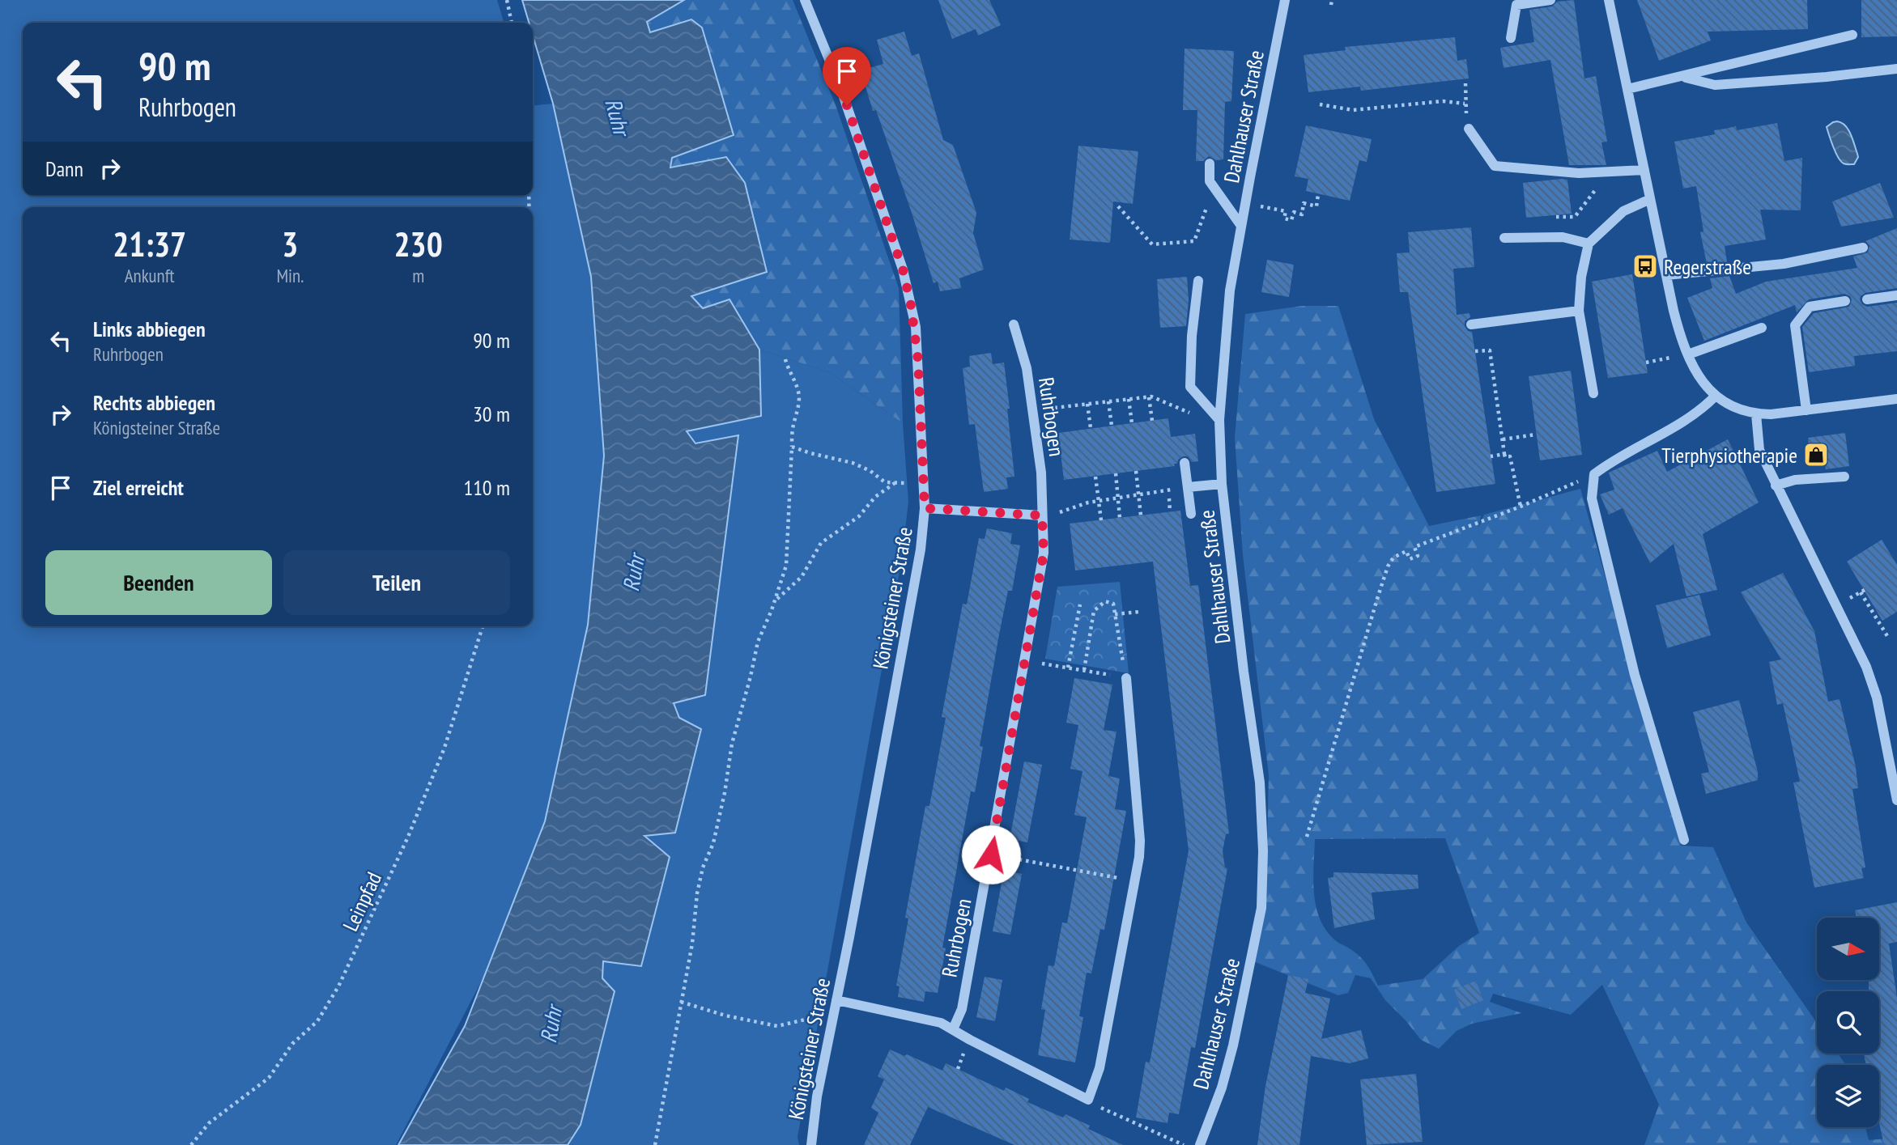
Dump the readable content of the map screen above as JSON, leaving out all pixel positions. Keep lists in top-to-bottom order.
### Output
{
  "streets": {
    "street": ["Dahlhauser Straße", "Ruhrbogen", "Königsteiner Straße"],
    "path": ["Leinpfad"]
  },
  "water": ["Ruhr"],
  "places": {
    "bus stop": ["Regerstraße"],
    "shop": ["Tierphysiotherapie"]
  },
  "north": "right",
  "page": {
    "turn": ["90 m", "Ruhrbogen"],
    "then": "Dann",
    "eta": [
      "21:37",
      "Ankunft",
      "3",
      "Min.",
      "230",
      "m"
    ],
    "list": [
      {
        "name": "Links abbiegen",
        "note": "Ruhrbogen",
        "value": "90 m"
      },
      {
        "name": "Rechts abbiegen",
        "note": "Königsteiner Straße",
        "value": "30 m"
      },
      {
        "name": "Ziel erreicht",
        "value": "110 m"
      }
    ],
    "buttons": ["Beenden", "Teilen"]
  }
}
